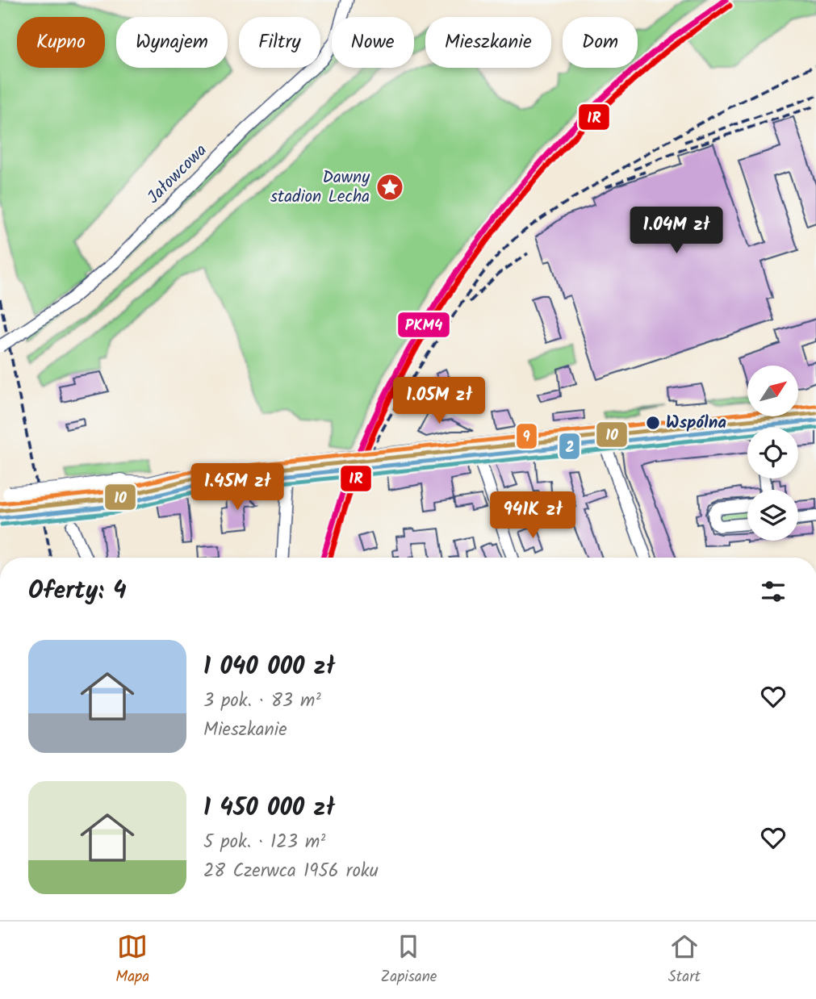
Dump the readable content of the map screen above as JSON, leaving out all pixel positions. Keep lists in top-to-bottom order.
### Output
{
  "streets": {
    "street": ["Jałowcowa"]
  },
  "places": {
    "place": ["Dawny stadion Lecha"],
    "other": ["Wspólna"]
  },
  "lines": [
    "transit line PKM4",
    "transit line IR",
    "transit line 9",
    "transit line 10",
    "transit line 2"
  ],
  "north": "top right",
  "page": {
    "chip": [
      "Kupno",
      "Wynajem",
      "Filtry",
      "Nowe",
      "Mieszkanie",
      "Dom"
    ],
    "price": [
      "1.04M zł",
      "1.05M zł",
      "1.45M zł",
      "941K zł"
    ],
    "heading": "Oferty: 4",
    "list": [
      {
        "name": "1 040 000 zł",
        "note": "3 pok. · 83 m² · Mieszkanie"
      },
      {
        "name": "1 450 000 zł",
        "note": "5 pok. · 123 m² · 28 Czerwca 1956 roku"
      }
    ],
    "tabs": ["Mapa", "Zapisane", "Start"]
  }
}
